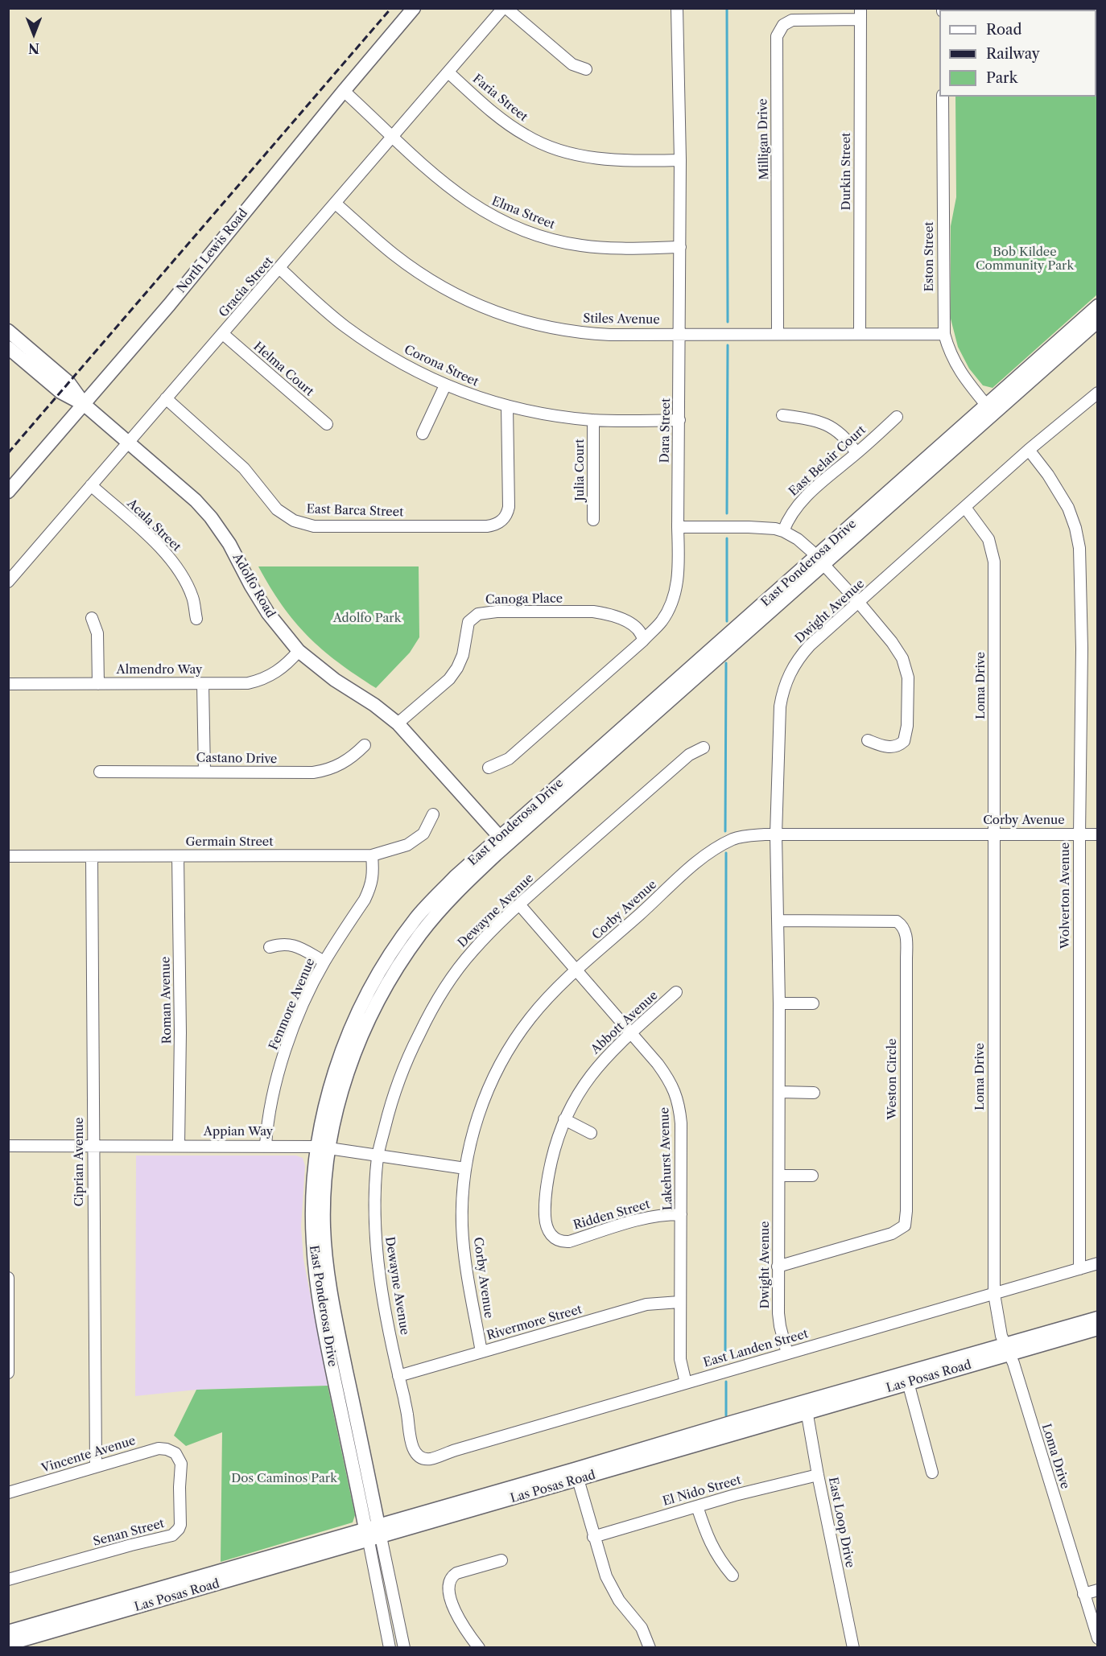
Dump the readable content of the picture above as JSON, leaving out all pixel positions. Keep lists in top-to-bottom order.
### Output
{
  "streets": {
    "main road": [
      "North Lewis Road",
      "East Ponderosa Drive",
      "Adolfo Road",
      "Las Posas Road"
    ],
    "street": [
      "Faria Street",
      "Milligan Drive",
      "Durkin Street",
      "Elma Street",
      "Eston Street",
      "Gracia Street",
      "Stiles Avenue",
      "Corona Street",
      "Helma Court",
      "Dara Street",
      "East Belair Court",
      "Julia Court",
      "East Barca Street",
      "Acala Street",
      "Canoga Place",
      "Dwight Avenue",
      "Almendro Way",
      "Loma Drive",
      "Castano Drive",
      "Corby Avenue",
      "Germain Street",
      "Wolverton Avenue",
      "Dewayne Avenue",
      "Roman Avenue",
      "Fenmore Avenue",
      "Abbott Avenue",
      "Weston Circle",
      "Appian Way",
      "Lakehurst Avenue",
      "Ciprian Avenue",
      "Ridden Street",
      "Rivermore Street",
      "East Landen Street",
      "Vincente Avenue",
      "El Nido Street",
      "East Loop Drive",
      "Senan Street"
    ]
  },
  "crossings": [
    ["Faria Street", "Gracia Street"],
    ["Faria Street", "Dara Street"],
    ["Milligan Drive", "Durkin Street"],
    ["Milligan Drive", "Stiles Avenue"],
    ["Durkin Street", "Stiles Avenue"],
    ["Elma Street", "North Lewis Road"],
    ["Elma Street", "Gracia Street"],
    ["Elma Street", "Dara Street"],
    ["North Lewis Road", "Adolfo Road"],
    ["Eston Street", "Stiles Avenue"],
    ["Eston Street", "East Ponderosa Drive"],
    ["Gracia Street", "Stiles Avenue"],
    ["Gracia Street", "Corona Street"],
    ["Gracia Street", "Helma Court"],
    ["Gracia Street", "East Barca Street"],
    ["Gracia Street", "Acala Street"],
    ["Gracia Street", "Adolfo Road"],
    ["Stiles Avenue", "Dara Street"],
    ["Corona Street", "Dara Street"],
    ["Corona Street", "Julia Court"],
    ["Corona Street", "East Barca Street"],
    ["Dara Street", "Canoga Place"],
    ["East Ponderosa Drive", "Adolfo Road"],
    ["East Ponderosa Drive", "Appian Way"],
    ["East Ponderosa Drive", "Las Posas Road"],
    ["Adolfo Road", "Canoga Place"],
    ["Adolfo Road", "Almendro Way"],
    ["Dwight Avenue", "Loma Drive"],
    ["Dwight Avenue", "Corby Avenue"],
    ["Dwight Avenue", "Wolverton Avenue"],
    ["Dwight Avenue", "Weston Circle"],
    ["Dwight Avenue", "East Landen Street"],
    ["Loma Drive", "Corby Avenue"],
    ["Loma Drive", "East Landen Street"],
    ["Loma Drive", "Las Posas Road"],
    ["Corby Avenue", "Wolverton Avenue"],
    ["Corby Avenue", "Appian Way"],
    ["Corby Avenue", "Lakehurst Avenue"],
    ["Corby Avenue", "Rivermore Street"],
    ["Germain Street", "Roman Avenue"],
    ["Germain Street", "Fenmore Avenue"],
    ["Germain Street", "Ciprian Avenue"],
    ["Wolverton Avenue", "East Landen Street"],
    ["Dewayne Avenue", "Appian Way"],
    ["Dewayne Avenue", "Lakehurst Avenue"],
    ["Dewayne Avenue", "Rivermore Street"],
    ["Dewayne Avenue", "East Landen Street"],
    ["Roman Avenue", "Appian Way"],
    ["Fenmore Avenue", "Appian Way"],
    ["Abbott Avenue", "Lakehurst Avenue"],
    ["Abbott Avenue", "Ridden Street"],
    ["Appian Way", "Ciprian Avenue"],
    ["Lakehurst Avenue", "Ridden Street"],
    ["Lakehurst Avenue", "Rivermore Street"],
    ["Lakehurst Avenue", "East Landen Street"],
    ["Ciprian Avenue", "Vincente Avenue"],
    ["Las Posas Road", "East Loop Drive"],
    ["Vincente Avenue", "Senan Street"],
    ["El Nido Street", "East Loop Drive"]
  ],
  "parks": ["Bob Kildee Community Park", "Adolfo Park", "Dos Caminos Park"],
  "legend": ["Road", "Railway", "Park"],
  "north": "bottom"
}
